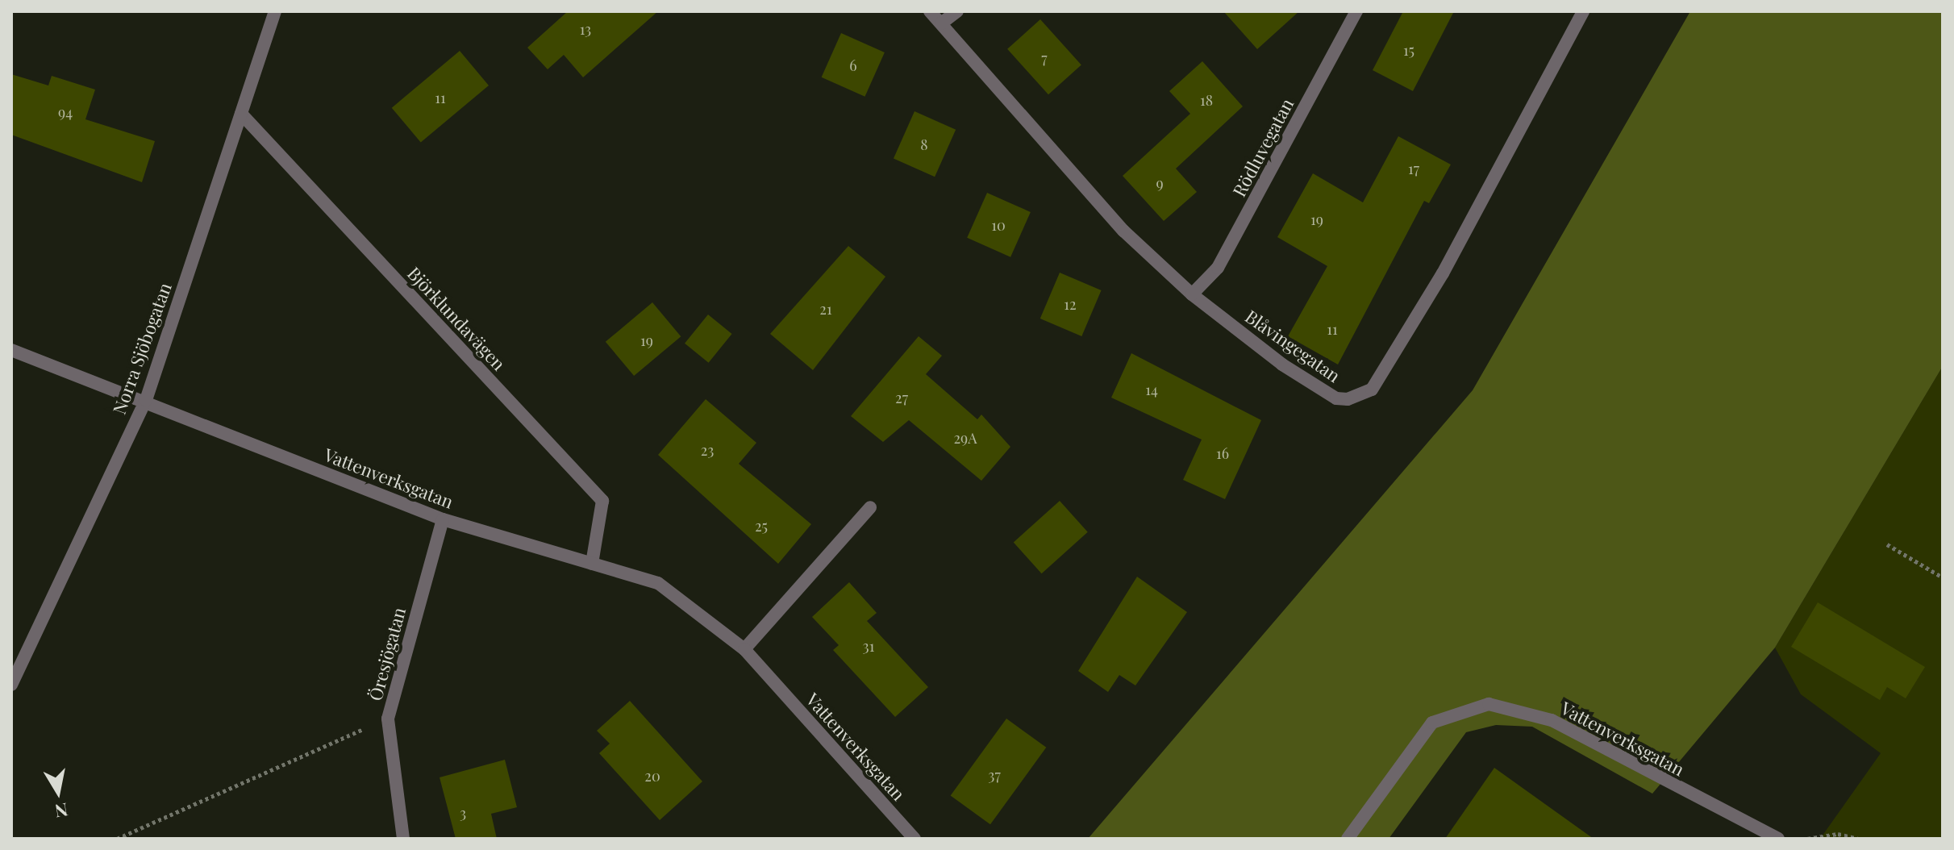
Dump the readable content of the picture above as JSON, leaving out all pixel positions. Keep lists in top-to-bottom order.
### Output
{
  "streets": {
    "street": [
      "Rödluvegatan",
      "Björklundavägen",
      "Blåvingegatan",
      "Norra Sjöbogatan",
      "Vattenverksgatan",
      "Öresjögatan"
    ]
  },
  "crossings": [
    ["Rödluvegatan", "Blåvingegatan"],
    ["Björklundavägen", "Norra Sjöbogatan"],
    ["Björklundavägen", "Vattenverksgatan"],
    ["Norra Sjöbogatan", "Vattenverksgatan"],
    ["Vattenverksgatan", "Öresjögatan"]
  ],
  "house_numbers": [
    "13",
    "15",
    "7",
    "6",
    "11",
    "18",
    "94",
    "8",
    "17",
    "9",
    "19",
    "10",
    "12",
    "21",
    "11",
    "19",
    "14",
    "27",
    "29A",
    "23",
    "16",
    "25",
    "31",
    "37",
    "20",
    "3"
  ],
  "north": "bottom"
}
